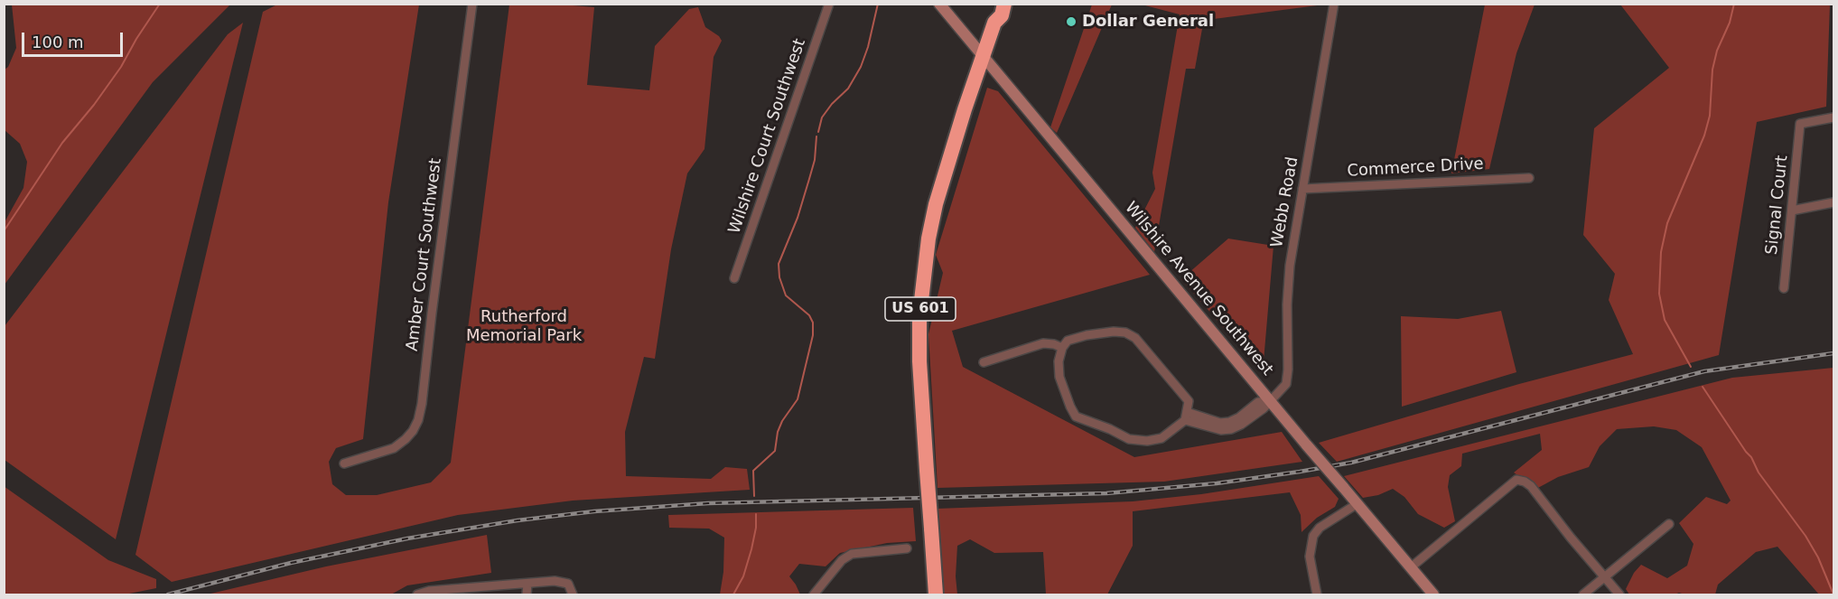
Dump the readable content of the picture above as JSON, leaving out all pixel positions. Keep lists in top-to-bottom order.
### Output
{
  "streets": {
    "highway": ["US 601"],
    "street": [
      "Wilshire Court Southwest",
      "Commerce Drive",
      "Webb Road",
      "Signal Court",
      "Amber Court Southwest",
      "Wilshire Avenue Southwest"
    ]
  },
  "crossings": [
    ["Commerce Drive", "Webb Road"],
    ["Webb Road", "Wilshire Avenue Southwest"],
    ["Wilshire Avenue Southwest", "US 601"]
  ],
  "parks": ["Rutherford Memorial Park"],
  "places": ["Dollar General"],
  "scale_bar": "100 m"
}
